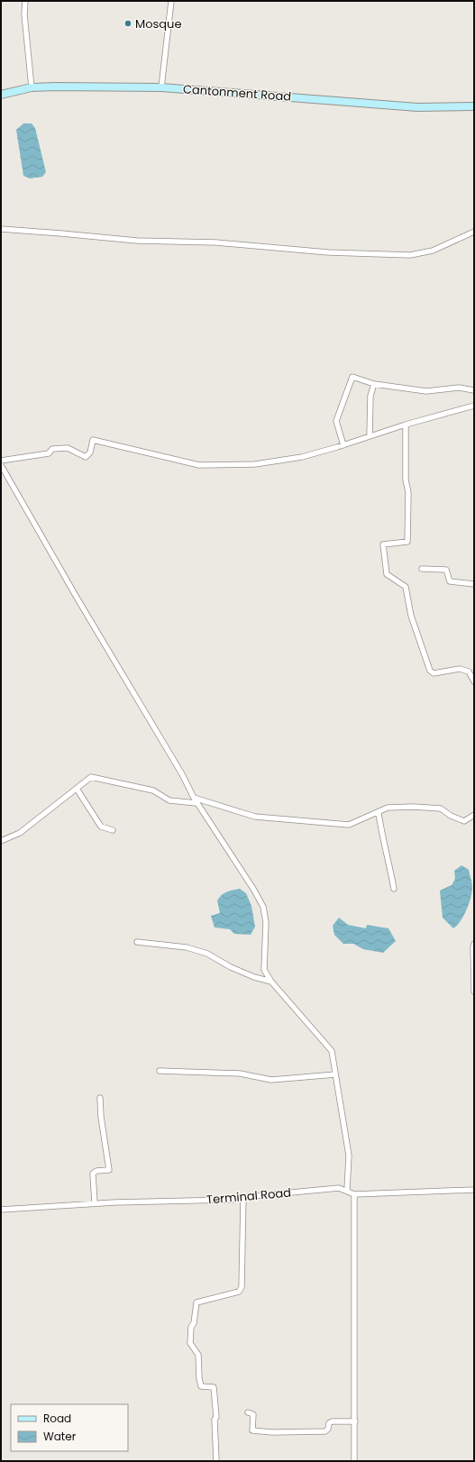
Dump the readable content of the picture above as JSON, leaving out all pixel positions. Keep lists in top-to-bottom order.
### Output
{
  "streets": {
    "street": ["Cantonment Road", "Terminal Road"]
  },
  "places": ["Mosque"],
  "legend": ["Road", "Water"]
}
